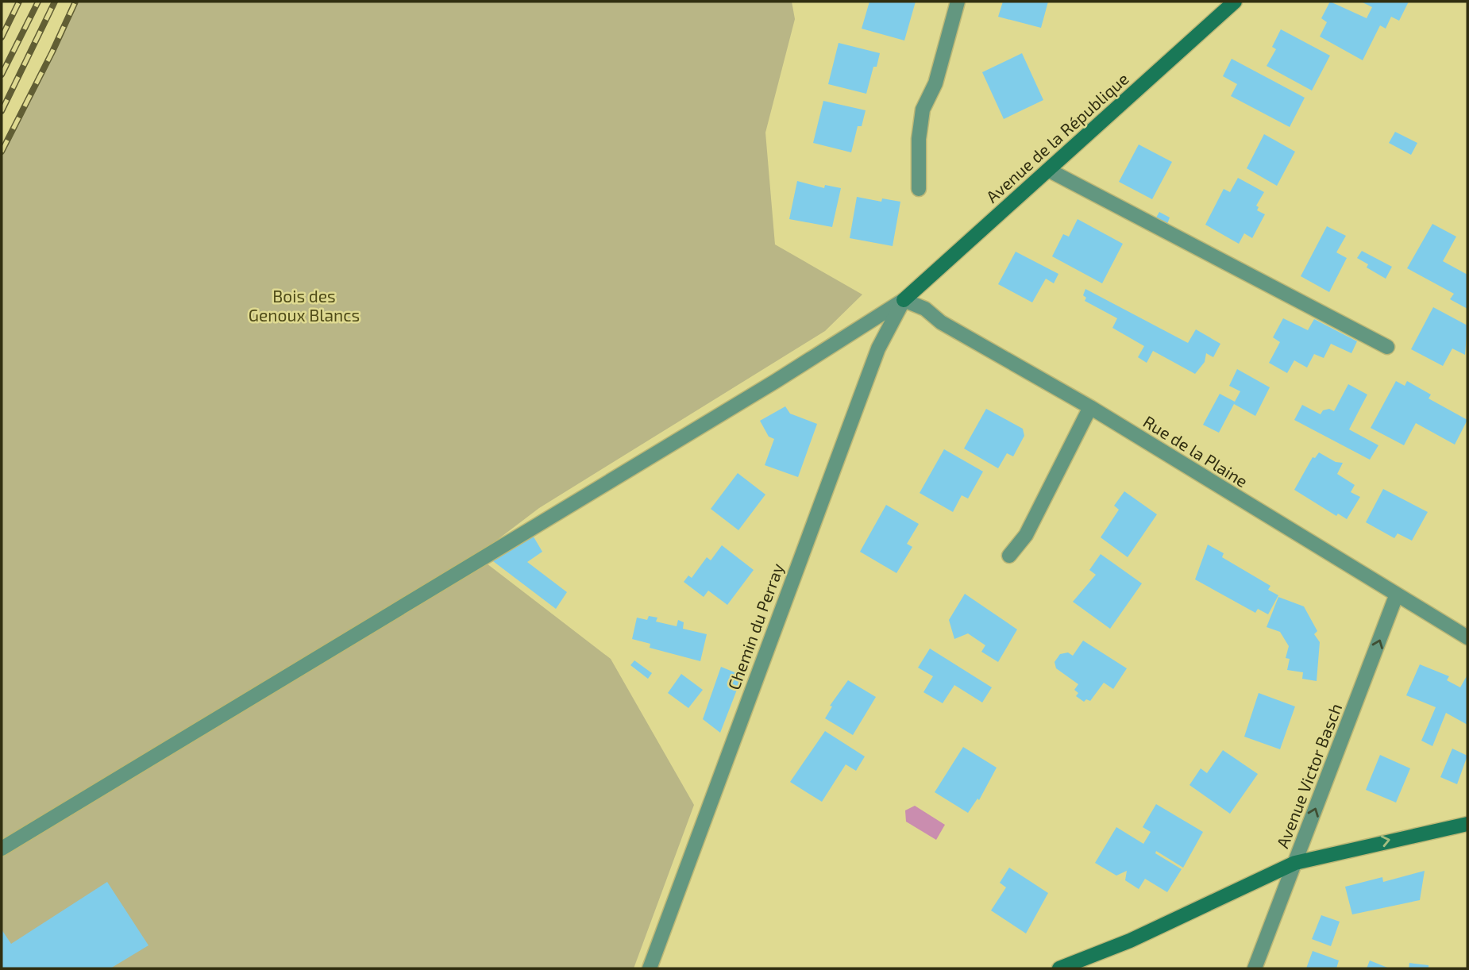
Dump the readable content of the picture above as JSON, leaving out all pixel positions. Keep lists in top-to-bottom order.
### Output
{
  "streets": {
    "street": [
      "Avenue de la République",
      "Rue de la Plaine",
      "Chemin du Perray",
      "Avenue Victor Basch"
    ]
  },
  "crossings": [
    ["Avenue de la République", "Rue de la Plaine"],
    ["Avenue de la République", "Chemin du Perray"],
    ["Rue de la Plaine", "Chemin du Perray"],
    ["Rue de la Plaine", "Avenue Victor Basch"]
  ],
  "one_way": ["Avenue Victor Basch"],
  "parks": ["Bois des Genoux Blancs"]
}
